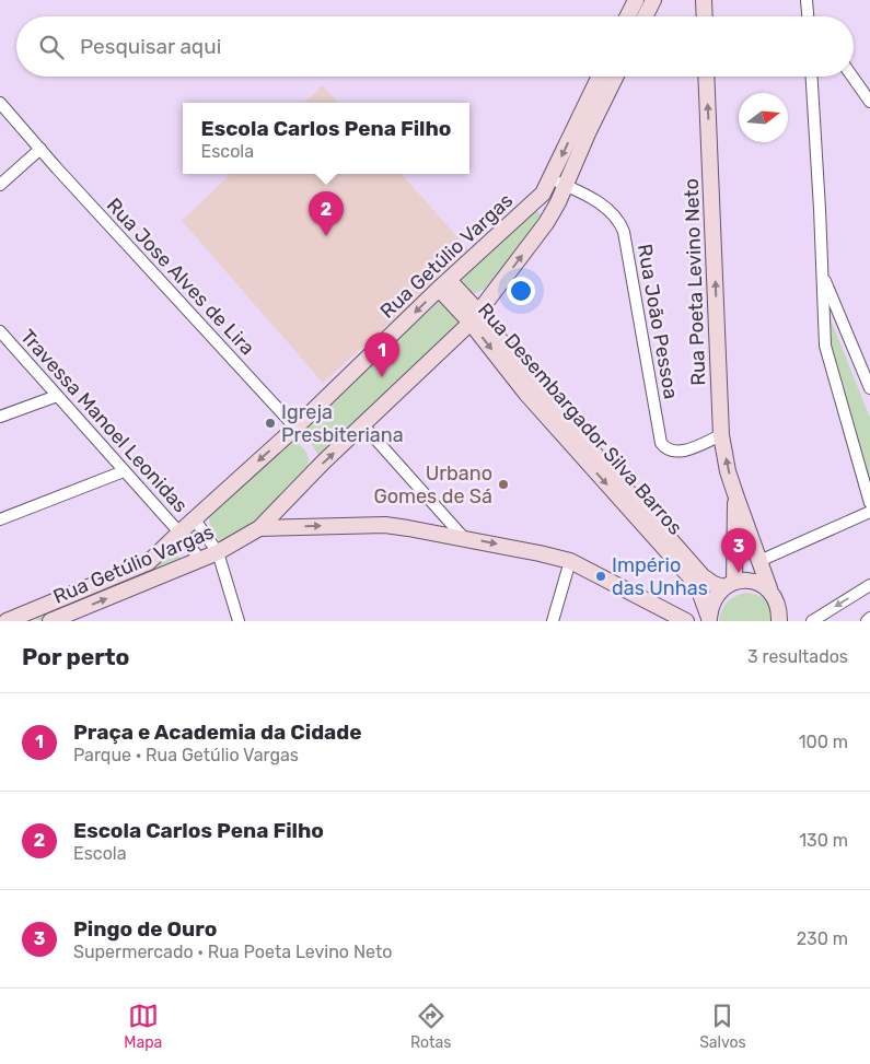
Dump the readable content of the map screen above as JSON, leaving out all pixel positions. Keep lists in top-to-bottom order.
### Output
{
  "streets": {
    "main road": ["Rua Getúlio Vargas", "Rua Poeta Levino Neto", "Rua Desembargador Silva Barros"],
    "street": ["Rua Jose Alves de Lira", "Rua João Pessoa", "Travessa Manoel Leonidas"]
  },
  "crossings": [
    ["Rua Getúlio Vargas", "Rua Jose Alves de Lira"],
    ["Rua Getúlio Vargas", "Rua João Pessoa"],
    ["Rua Getúlio Vargas", "Rua Desembargador Silva Barros"],
    ["Rua Getúlio Vargas", "Travessa Manoel Leonidas"],
    ["Rua Poeta Levino Neto", "Rua João Pessoa"],
    ["Rua Poeta Levino Neto", "Rua Desembargador Silva Barros"]
  ],
  "one_way": ["Rua Poeta Levino Neto"],
  "places": ["Igreja Presbiteriana", "Urbano Gomes de Sá", "Império das Unhas"],
  "north": "right",
  "page": {
    "search": "Pesquisar aqui",
    "popup": ["Escola Carlos Pena Filho", "Escola"],
    "pins": ["2", "1", "3"],
    "heading": ["Por perto", "3 resultados"],
    "list": [
      {
        "mark": "1",
        "name": "Praça e Academia da Cidade",
        "note": "Parque · Rua Getúlio Vargas",
        "value": "100 m"
      },
      {
        "mark": "2",
        "name": "Escola Carlos Pena Filho",
        "note": "Escola",
        "value": "130 m"
      },
      {
        "mark": "3",
        "name": "Pingo de Ouro",
        "note": "Supermercado · Rua Poeta Levino Neto",
        "value": "230 m"
      }
    ],
    "nav": ["Mapa", "Rotas", "Salvos"]
  }
}
